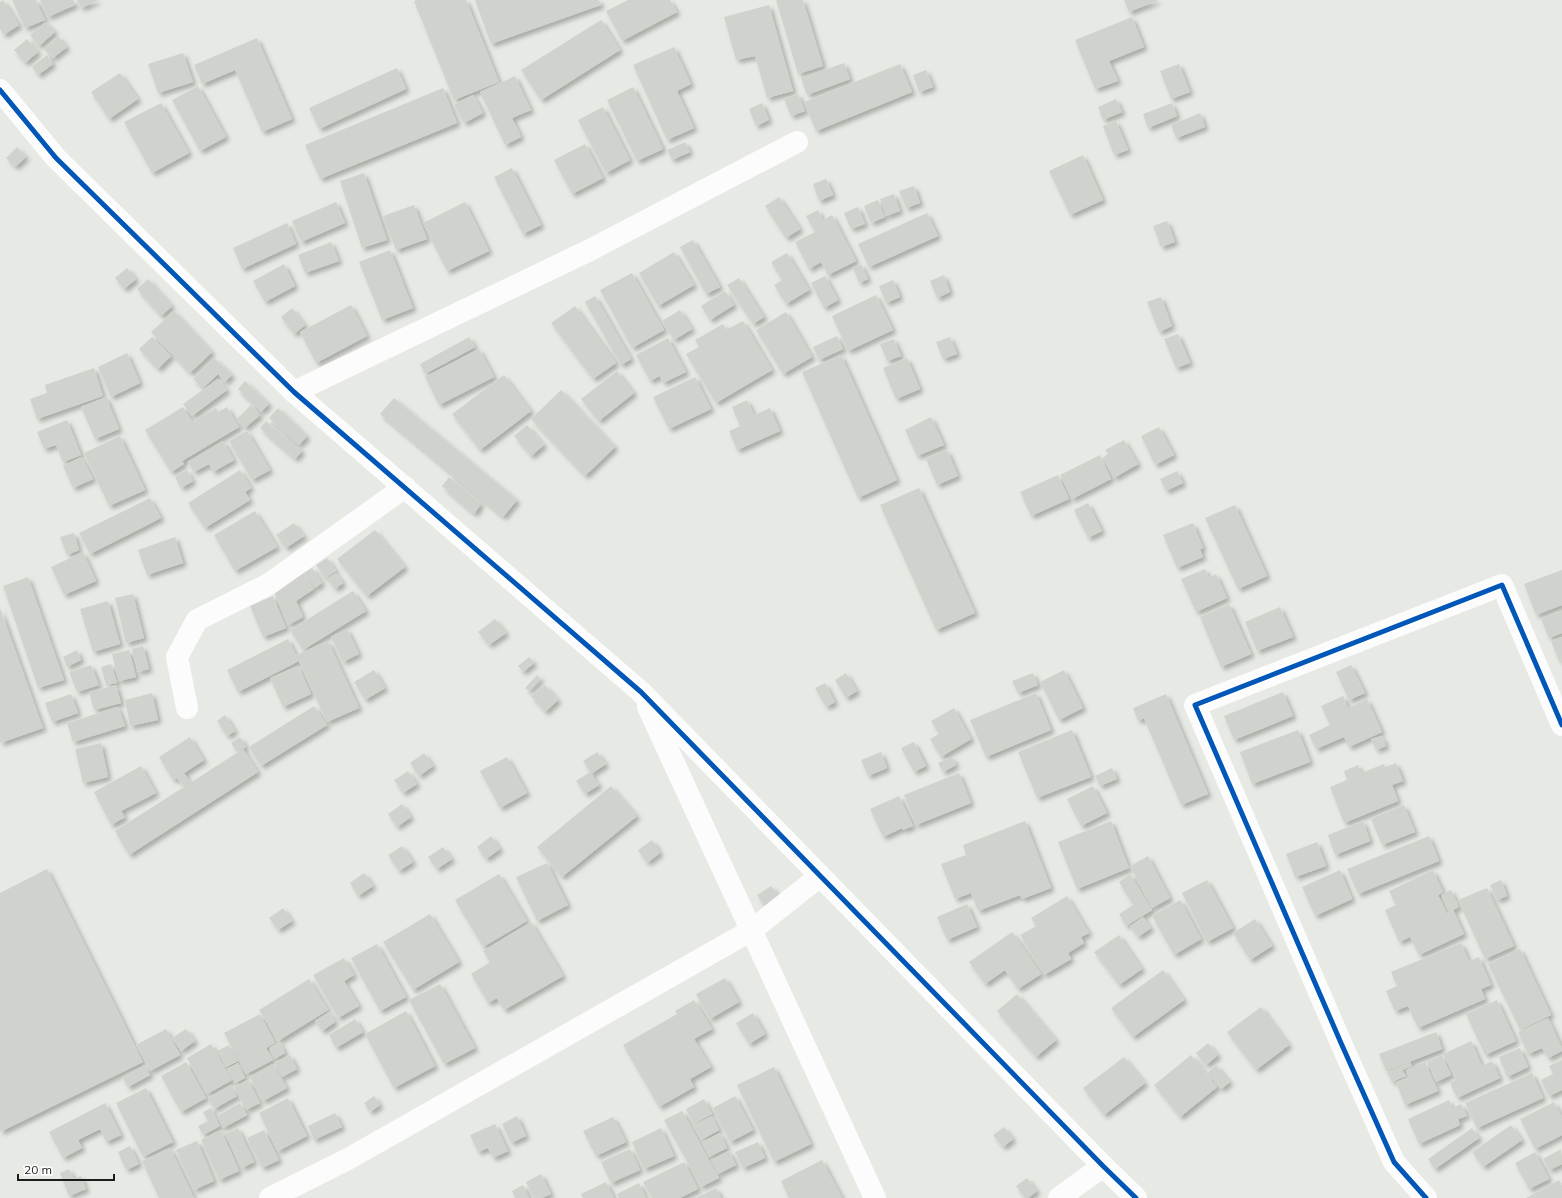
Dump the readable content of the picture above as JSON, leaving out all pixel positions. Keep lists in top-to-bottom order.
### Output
{
  "scale_bar": "20 m"
}
